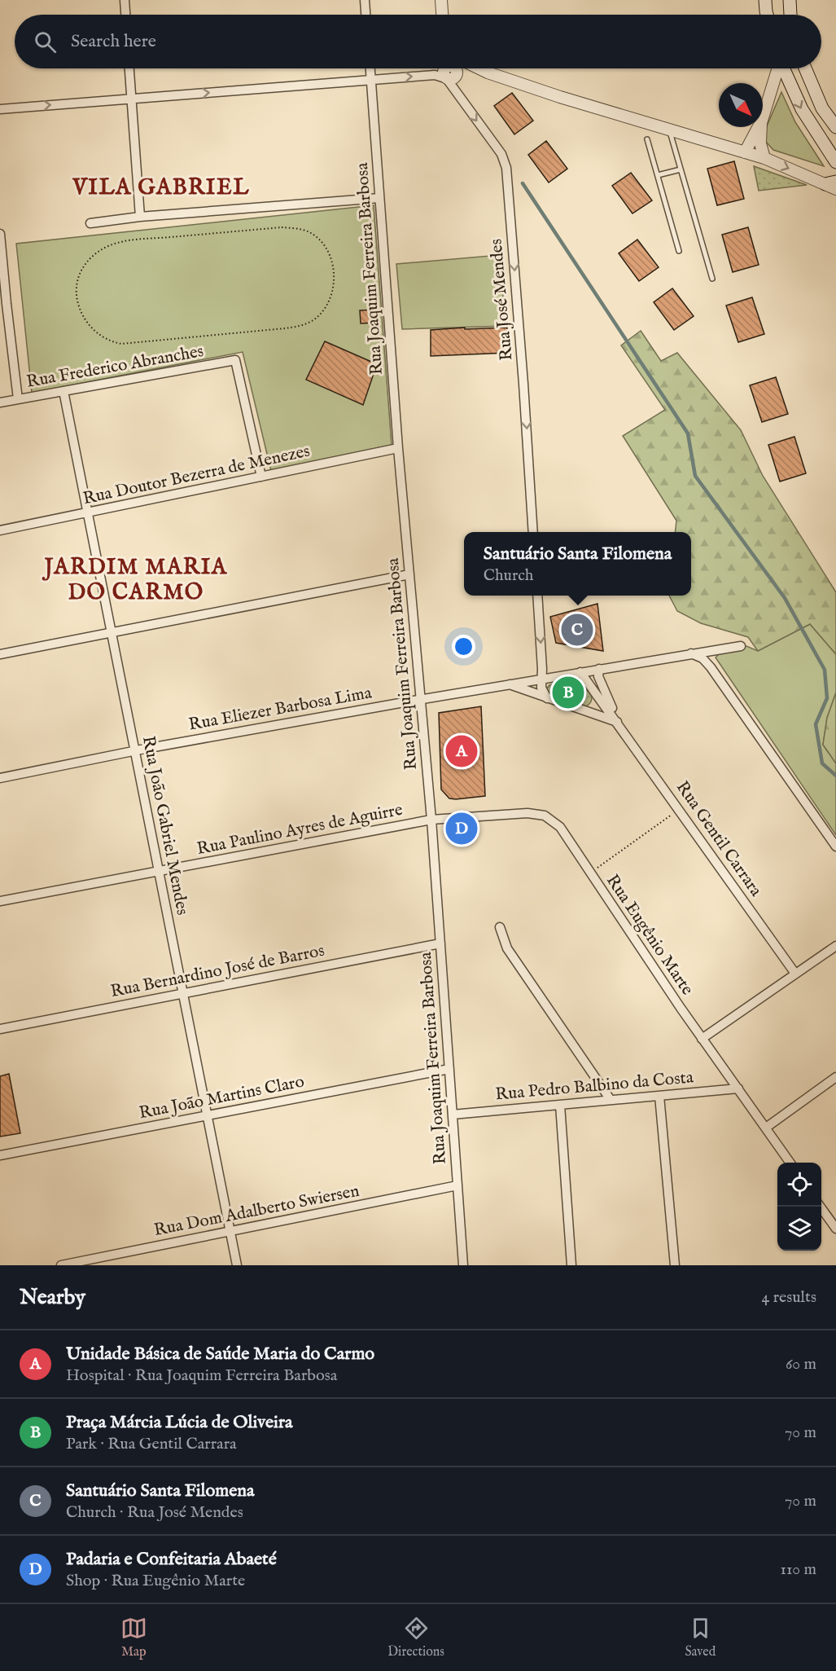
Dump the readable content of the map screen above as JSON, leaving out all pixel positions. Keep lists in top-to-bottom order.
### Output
{
  "streets": {
    "street": [
      "Rua Joaquim Ferreira Barbosa",
      "Rua José Mendes",
      "Rua Frederico Abranches",
      "Rua Doutor Bezerra de Menezes",
      "Rua Eliezer Barbosa Lima",
      "Rua João Gabriel Mendes",
      "Rua Paulino Ayres de Aguirre",
      "Rua Gentil Carrara",
      "Rua Eugênio Marte",
      "Rua Bernardino José de Barros",
      "Rua Pedro Balbino da Costa",
      "Rua João Martins Claro",
      "Rua Dom Adalberto Swiersen"
    ]
  },
  "crossings": [
    ["Rua Joaquim Ferreira Barbosa", "Rua Doutor Bezerra de Menezes"],
    ["Rua Joaquim Ferreira Barbosa", "Rua Eliezer Barbosa Lima"],
    ["Rua Joaquim Ferreira Barbosa", "Rua Paulino Ayres de Aguirre"],
    ["Rua Joaquim Ferreira Barbosa", "Rua Eugênio Marte"],
    ["Rua Joaquim Ferreira Barbosa", "Rua Bernardino José de Barros"],
    ["Rua Joaquim Ferreira Barbosa", "Rua Pedro Balbino da Costa"],
    ["Rua Joaquim Ferreira Barbosa", "Rua João Martins Claro"],
    ["Rua Joaquim Ferreira Barbosa", "Rua Dom Adalberto Swiersen"],
    ["Rua Frederico Abranches", "Rua Doutor Bezerra de Menezes"],
    ["Rua Frederico Abranches", "Rua João Gabriel Mendes"],
    ["Rua Doutor Bezerra de Menezes", "Rua João Gabriel Mendes"],
    ["Rua Eliezer Barbosa Lima", "Rua João Gabriel Mendes"],
    ["Rua Eliezer Barbosa Lima", "Rua Gentil Carrara"],
    ["Rua João Gabriel Mendes", "Rua Paulino Ayres de Aguirre"],
    ["Rua João Gabriel Mendes", "Rua Bernardino José de Barros"],
    ["Rua João Gabriel Mendes", "Rua João Martins Claro"],
    ["Rua João Gabriel Mendes", "Rua Dom Adalberto Swiersen"],
    ["Rua Paulino Ayres de Aguirre", "Rua Eugênio Marte"],
    ["Rua Eugênio Marte", "Rua Pedro Balbino da Costa"]
  ],
  "one_way": ["Rua José Mendes"],
  "districts": ["VILA GABRIEL", "JARDIM MARIA DO CARMO"],
  "north": "bottom right",
  "page": {
    "search": "Search here",
    "popup": ["Santuário Santa Filomena", "Church"],
    "pins": [
      "C",
      "B",
      "A",
      "D"
    ],
    "heading": ["Nearby", "4 results"],
    "list": [
      {
        "mark": "A",
        "name": "Unidade Básica de Saúde Maria do Carmo",
        "note": "Hospital · Rua Joaquim Ferreira Barbosa",
        "value": "60 m"
      },
      {
        "mark": "B",
        "name": "Praça Márcia Lúcia de Oliveira",
        "note": "Park · Rua Gentil Carrara",
        "value": "70 m"
      },
      {
        "mark": "C",
        "name": "Santuário Santa Filomena",
        "note": "Church · Rua José Mendes",
        "value": "70 m"
      },
      {
        "mark": "D",
        "name": "Padaria e Confeitaria Abaeté",
        "note": "Shop · Rua Eugênio Marte",
        "value": "110 m"
      }
    ],
    "nav": ["Map", "Directions", "Saved"]
  }
}
